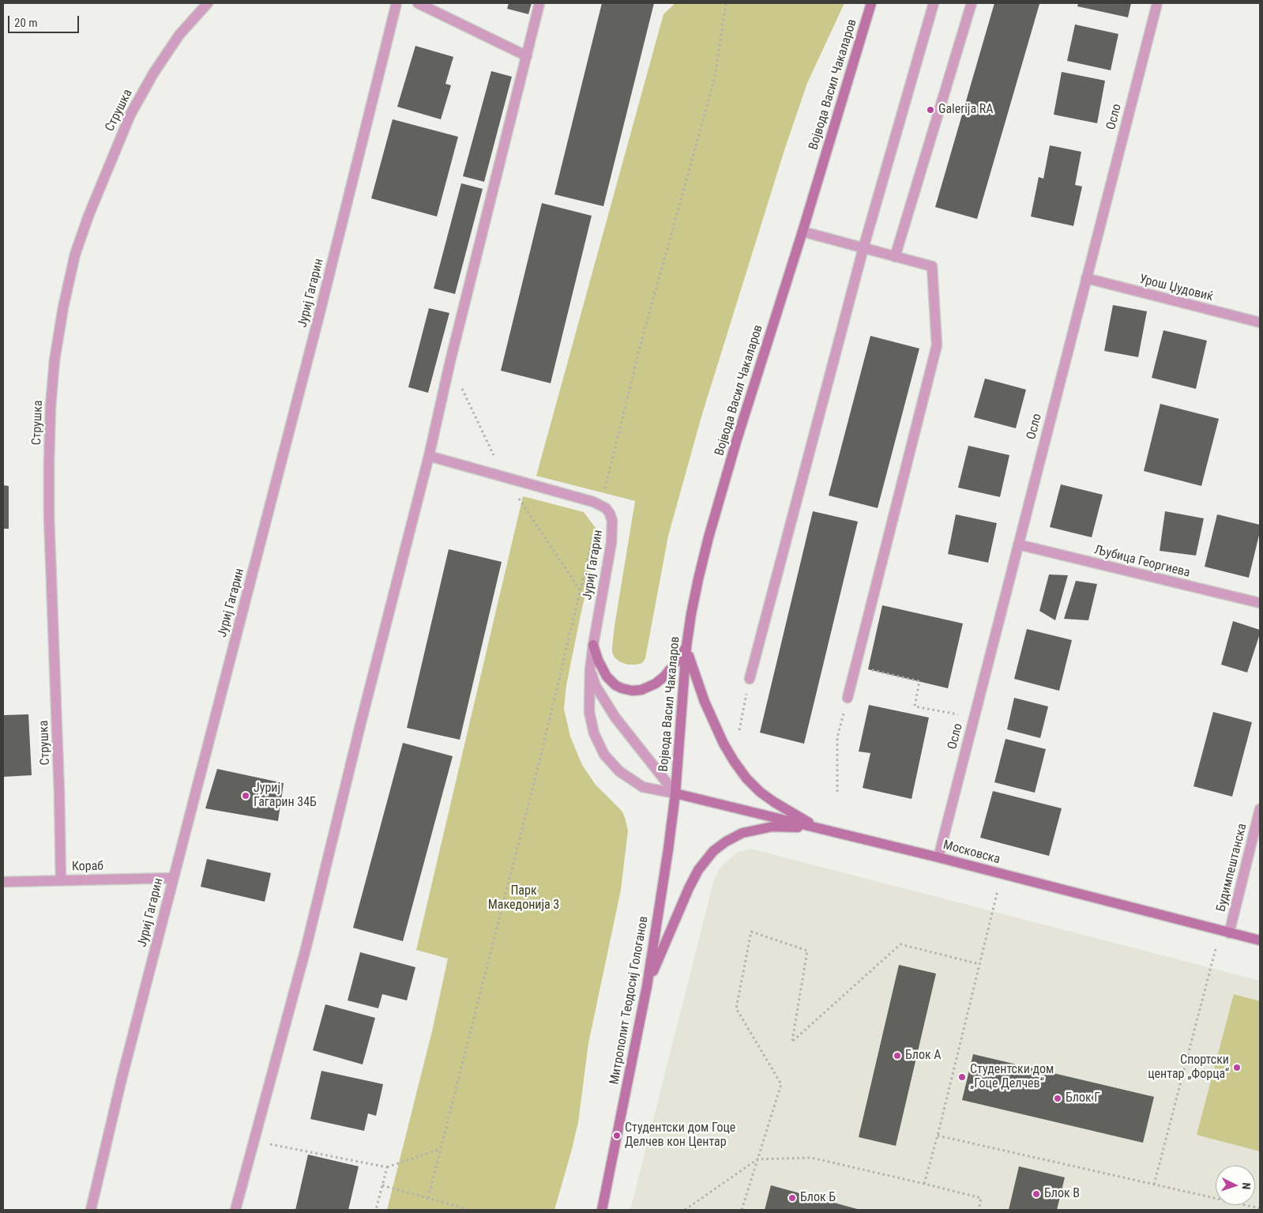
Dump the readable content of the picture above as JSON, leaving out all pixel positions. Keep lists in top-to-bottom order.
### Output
{
  "streets": {
    "street": [
      "Војвода Васил Чакаларов",
      "Струшка",
      "Осло",
      "Урош Џудовиќ",
      "Јуриј Гагарин",
      "Љубица Георгиева",
      "Московска",
      "Кораб",
      "Будимпештанска",
      "Митрополит Теодосиј Гологанов"
    ]
  },
  "crossings": [
    ["Војвода Васил Чакаларов", "Јуриј Гагарин"],
    ["Војвода Васил Чакаларов", "Московска"],
    ["Војвода Васил Чакаларов", "Митрополит Теодосиј Гологанов"],
    ["Струшка", "Кораб"],
    ["Осло", "Урош Џудовиќ"],
    ["Осло", "Љубица Георгиева"],
    ["Осло", "Московска"],
    ["Јуриј Гагарин", "Московска"],
    ["Јуриј Гагарин", "Кораб"],
    ["Јуриј Гагарин", "Митрополит Теодосиј Гологанов"],
    ["Московска", "Будимпештанска"],
    ["Московска", "Митрополит Теодосиј Гологанов"]
  ],
  "parks": ["Парк Македонија 3"],
  "places": [
    "Galerija RA",
    "Јуриј Гагарин 34Б",
    "Блок А",
    "Спортски центар „Форца“",
    "Студентски дом „Гоце Делчев“",
    "Блок Г",
    "Студентски дом Гоце Делчев кон Центар",
    "Блок В",
    "Блок Б"
  ],
  "scale_bar": "20 m",
  "north": "right"
}
